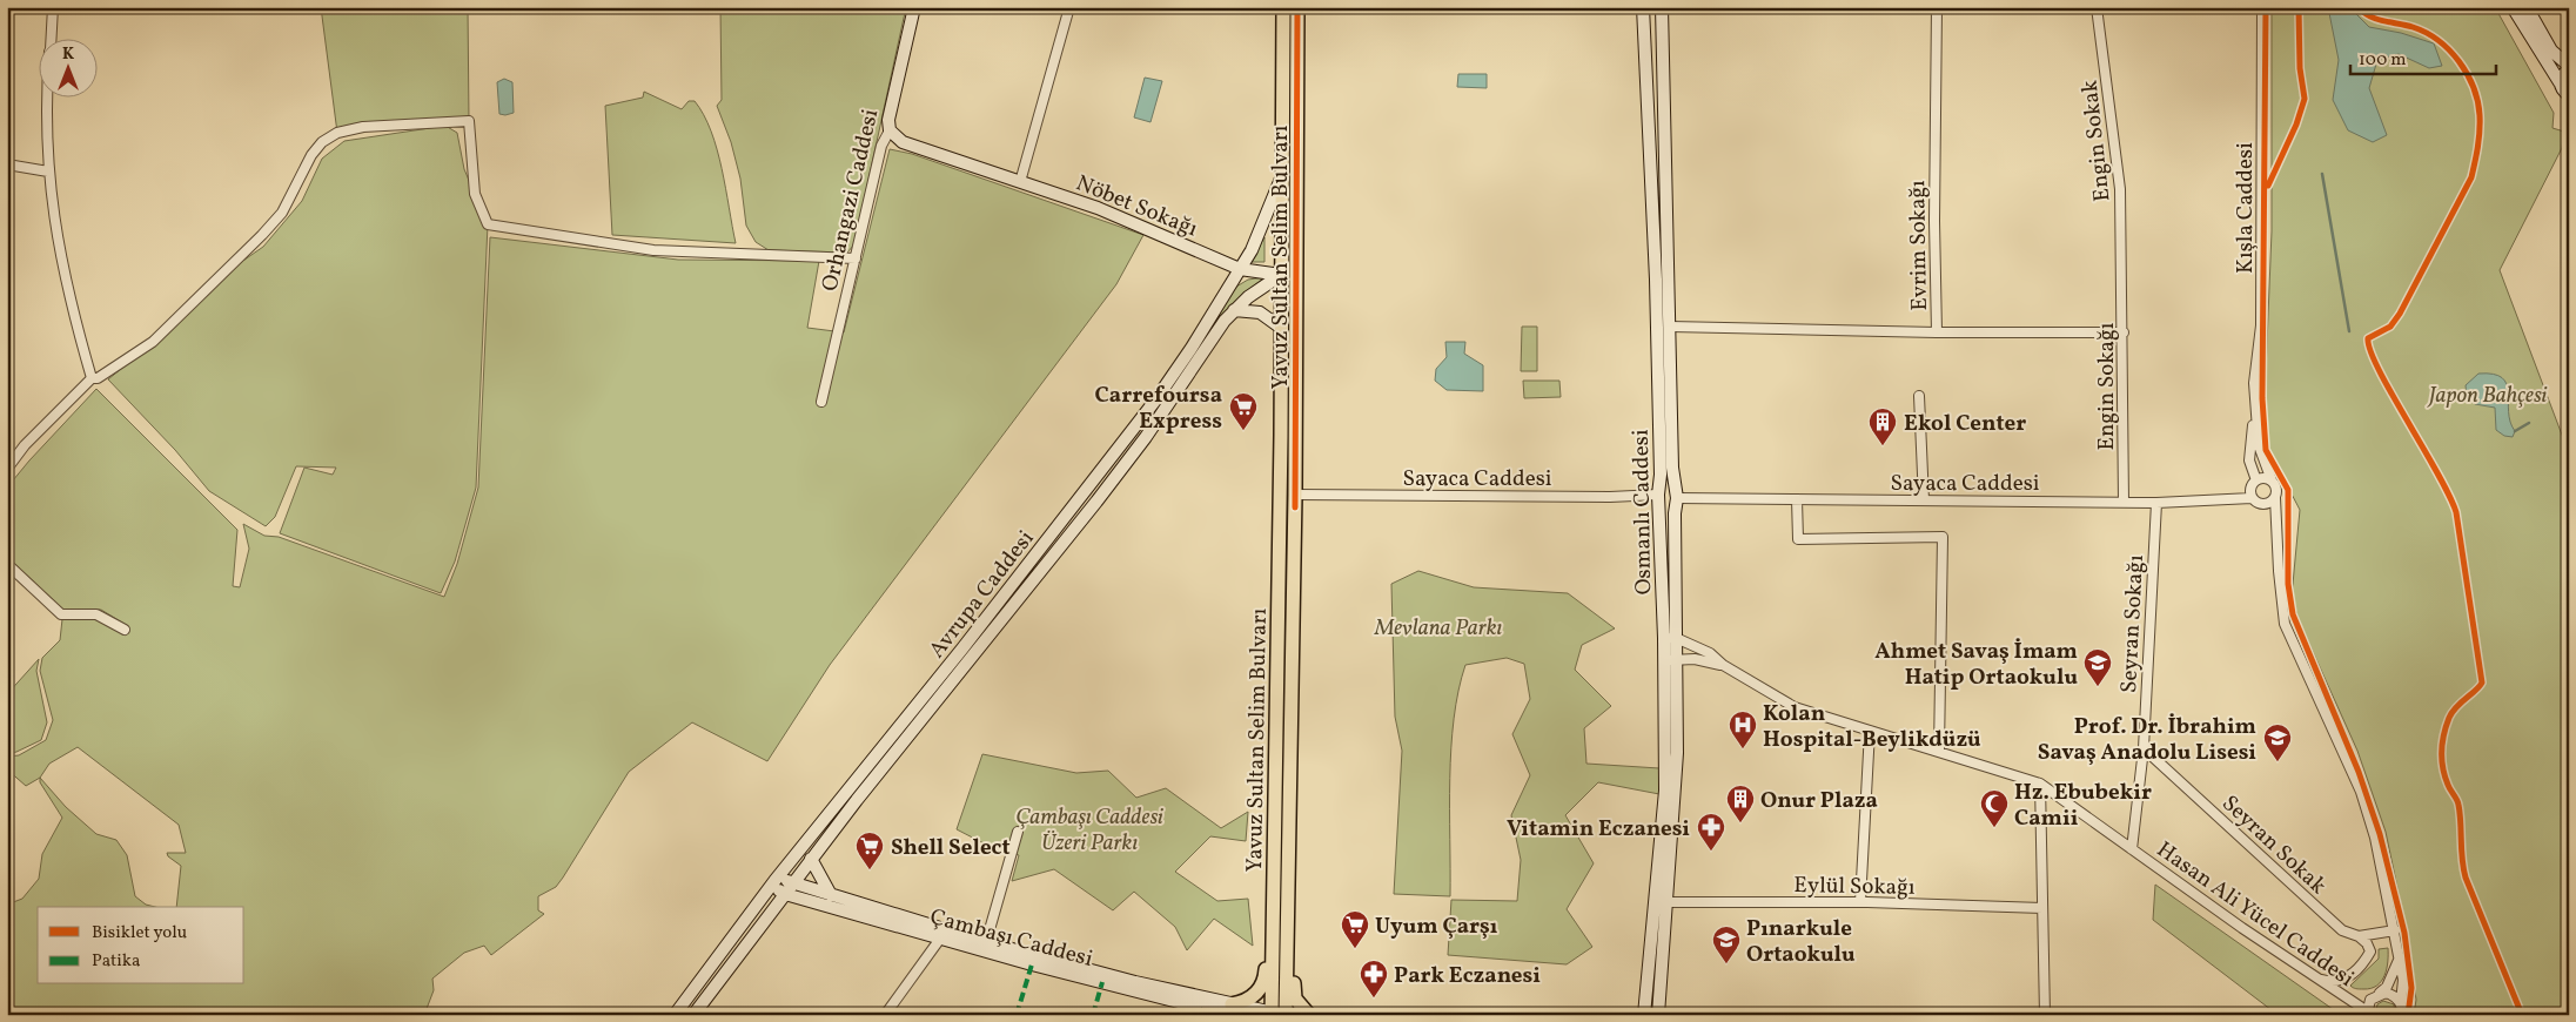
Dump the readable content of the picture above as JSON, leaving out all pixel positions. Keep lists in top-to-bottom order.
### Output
{
  "streets": {
    "main road": [
      "Orhangazi Caddesi",
      "Nöbet Sokağı",
      "Yavuz Sultan Selim Bulvarı",
      "Osmanlı Caddesi",
      "Avrupa Caddesi",
      "Çambaşı Caddesi"
    ],
    "street": [
      "Engin Sokak",
      "Kışla Caddesi",
      "Evrim Sokağı",
      "Engin Sokağı",
      "Sayaca Caddesi",
      "Seyran Sokağı",
      "Seyran Sokak",
      "Eylül Sokağı",
      "Hasan Ali Yücel Caddesi"
    ]
  },
  "crossings": [
    ["Engin Sokak", "Engin Sokağı"],
    ["Orhangazi Caddesi", "Nöbet Sokağı"],
    ["Nöbet Sokağı", "Yavuz Sultan Selim Bulvarı"],
    ["Nöbet Sokağı", "Avrupa Caddesi"],
    ["Evrim Sokağı", "Engin Sokağı"],
    ["Yavuz Sultan Selim Bulvarı", "Sayaca Caddesi"],
    ["Yavuz Sultan Selim Bulvarı", "Avrupa Caddesi"],
    ["Yavuz Sultan Selim Bulvarı", "Çambaşı Caddesi"],
    ["Engin Sokağı", "Sayaca Caddesi"],
    ["Sayaca Caddesi", "Osmanlı Caddesi"],
    ["Sayaca Caddesi", "Seyran Sokağı"],
    ["Osmanlı Caddesi", "Eylül Sokağı"],
    ["Avrupa Caddesi", "Çambaşı Caddesi"],
    ["Seyran Sokağı", "Seyran Sokak"],
    ["Seyran Sokağı", "Hasan Ali Yücel Caddesi"]
  ],
  "parks": ["Japon Bahçesi", "Mevlana Parkı", "Çambaşı Caddesi Üzeri Parkı"],
  "places": {
    "supermarket": ["Carrefoursa Express", "Shell Select", "Uyum Çarşı"],
    "building": ["Ekol Center", "Onur Plaza"],
    "school or university": ["Ahmet Savaş İmam Hatip Ortaokulu", "Prof. Dr. İbrahim Savaş Anadolu Lisesi", "Pınarkule Ortaokulu"],
    "hospital": ["Kolan Hospital-Beylikdüzü"],
    "mosque": ["Hz. Ebubekir Camii"],
    "pharmacy": ["Vitamin Eczanesi", "Park Eczanesi"]
  },
  "legend": ["Bisiklet yolu", "Patika"],
  "scale_bar": "100 m",
  "north": "top"
}
